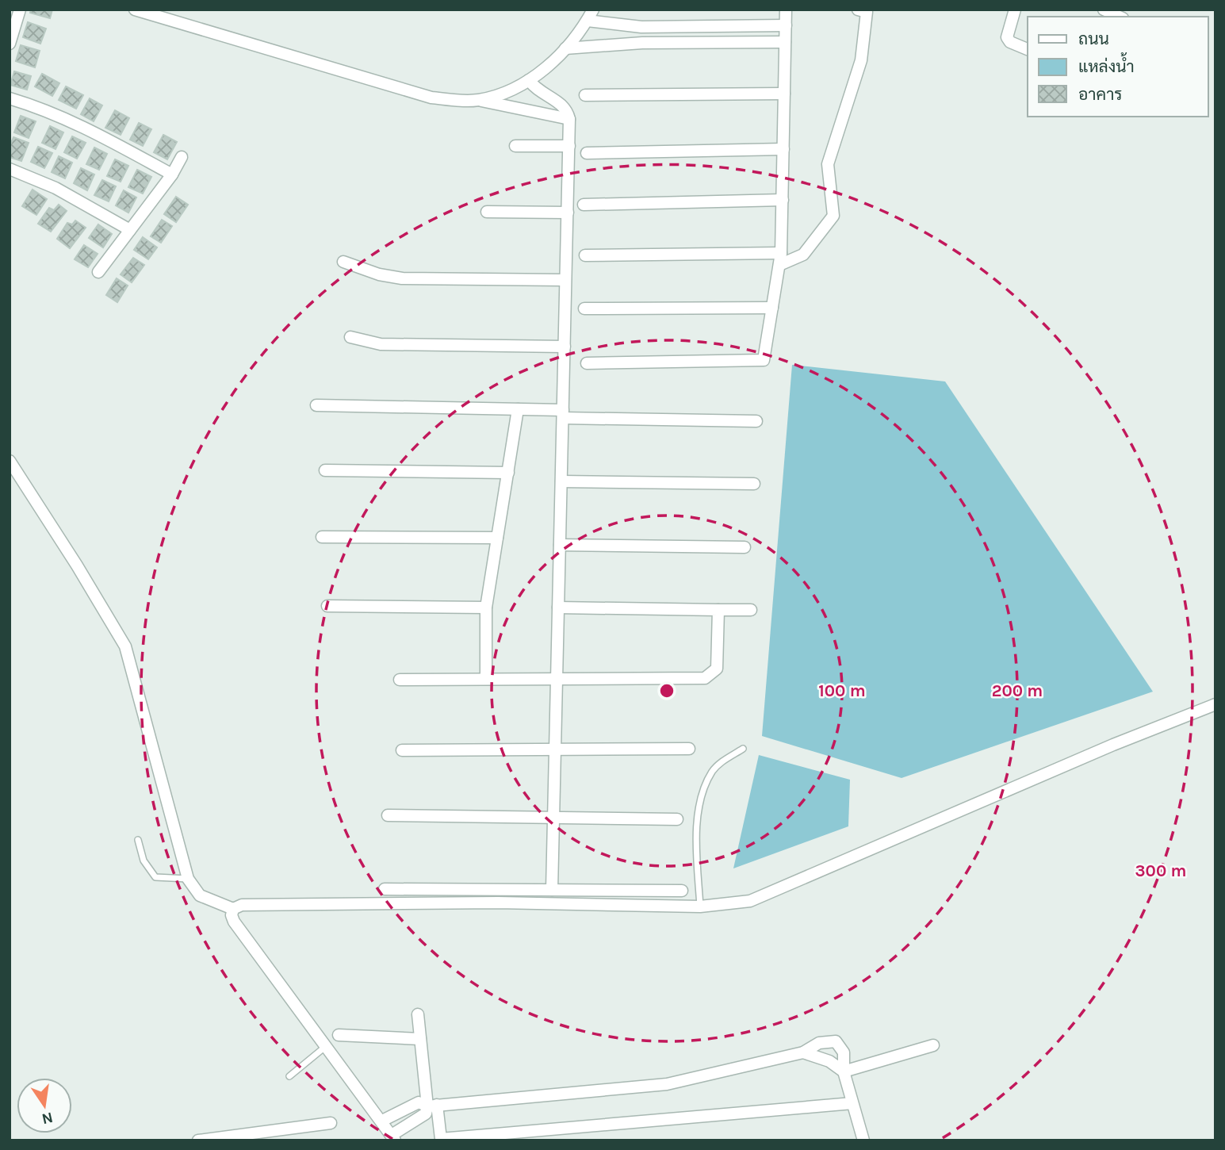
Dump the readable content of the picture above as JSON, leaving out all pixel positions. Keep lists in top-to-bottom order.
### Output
{
  "legend": ["ถนน", "แหล่งน้ำ", "อาคาร"],
  "north": "bottom",
  "rings": ["100 m", "200 m", "300 m"]
}
